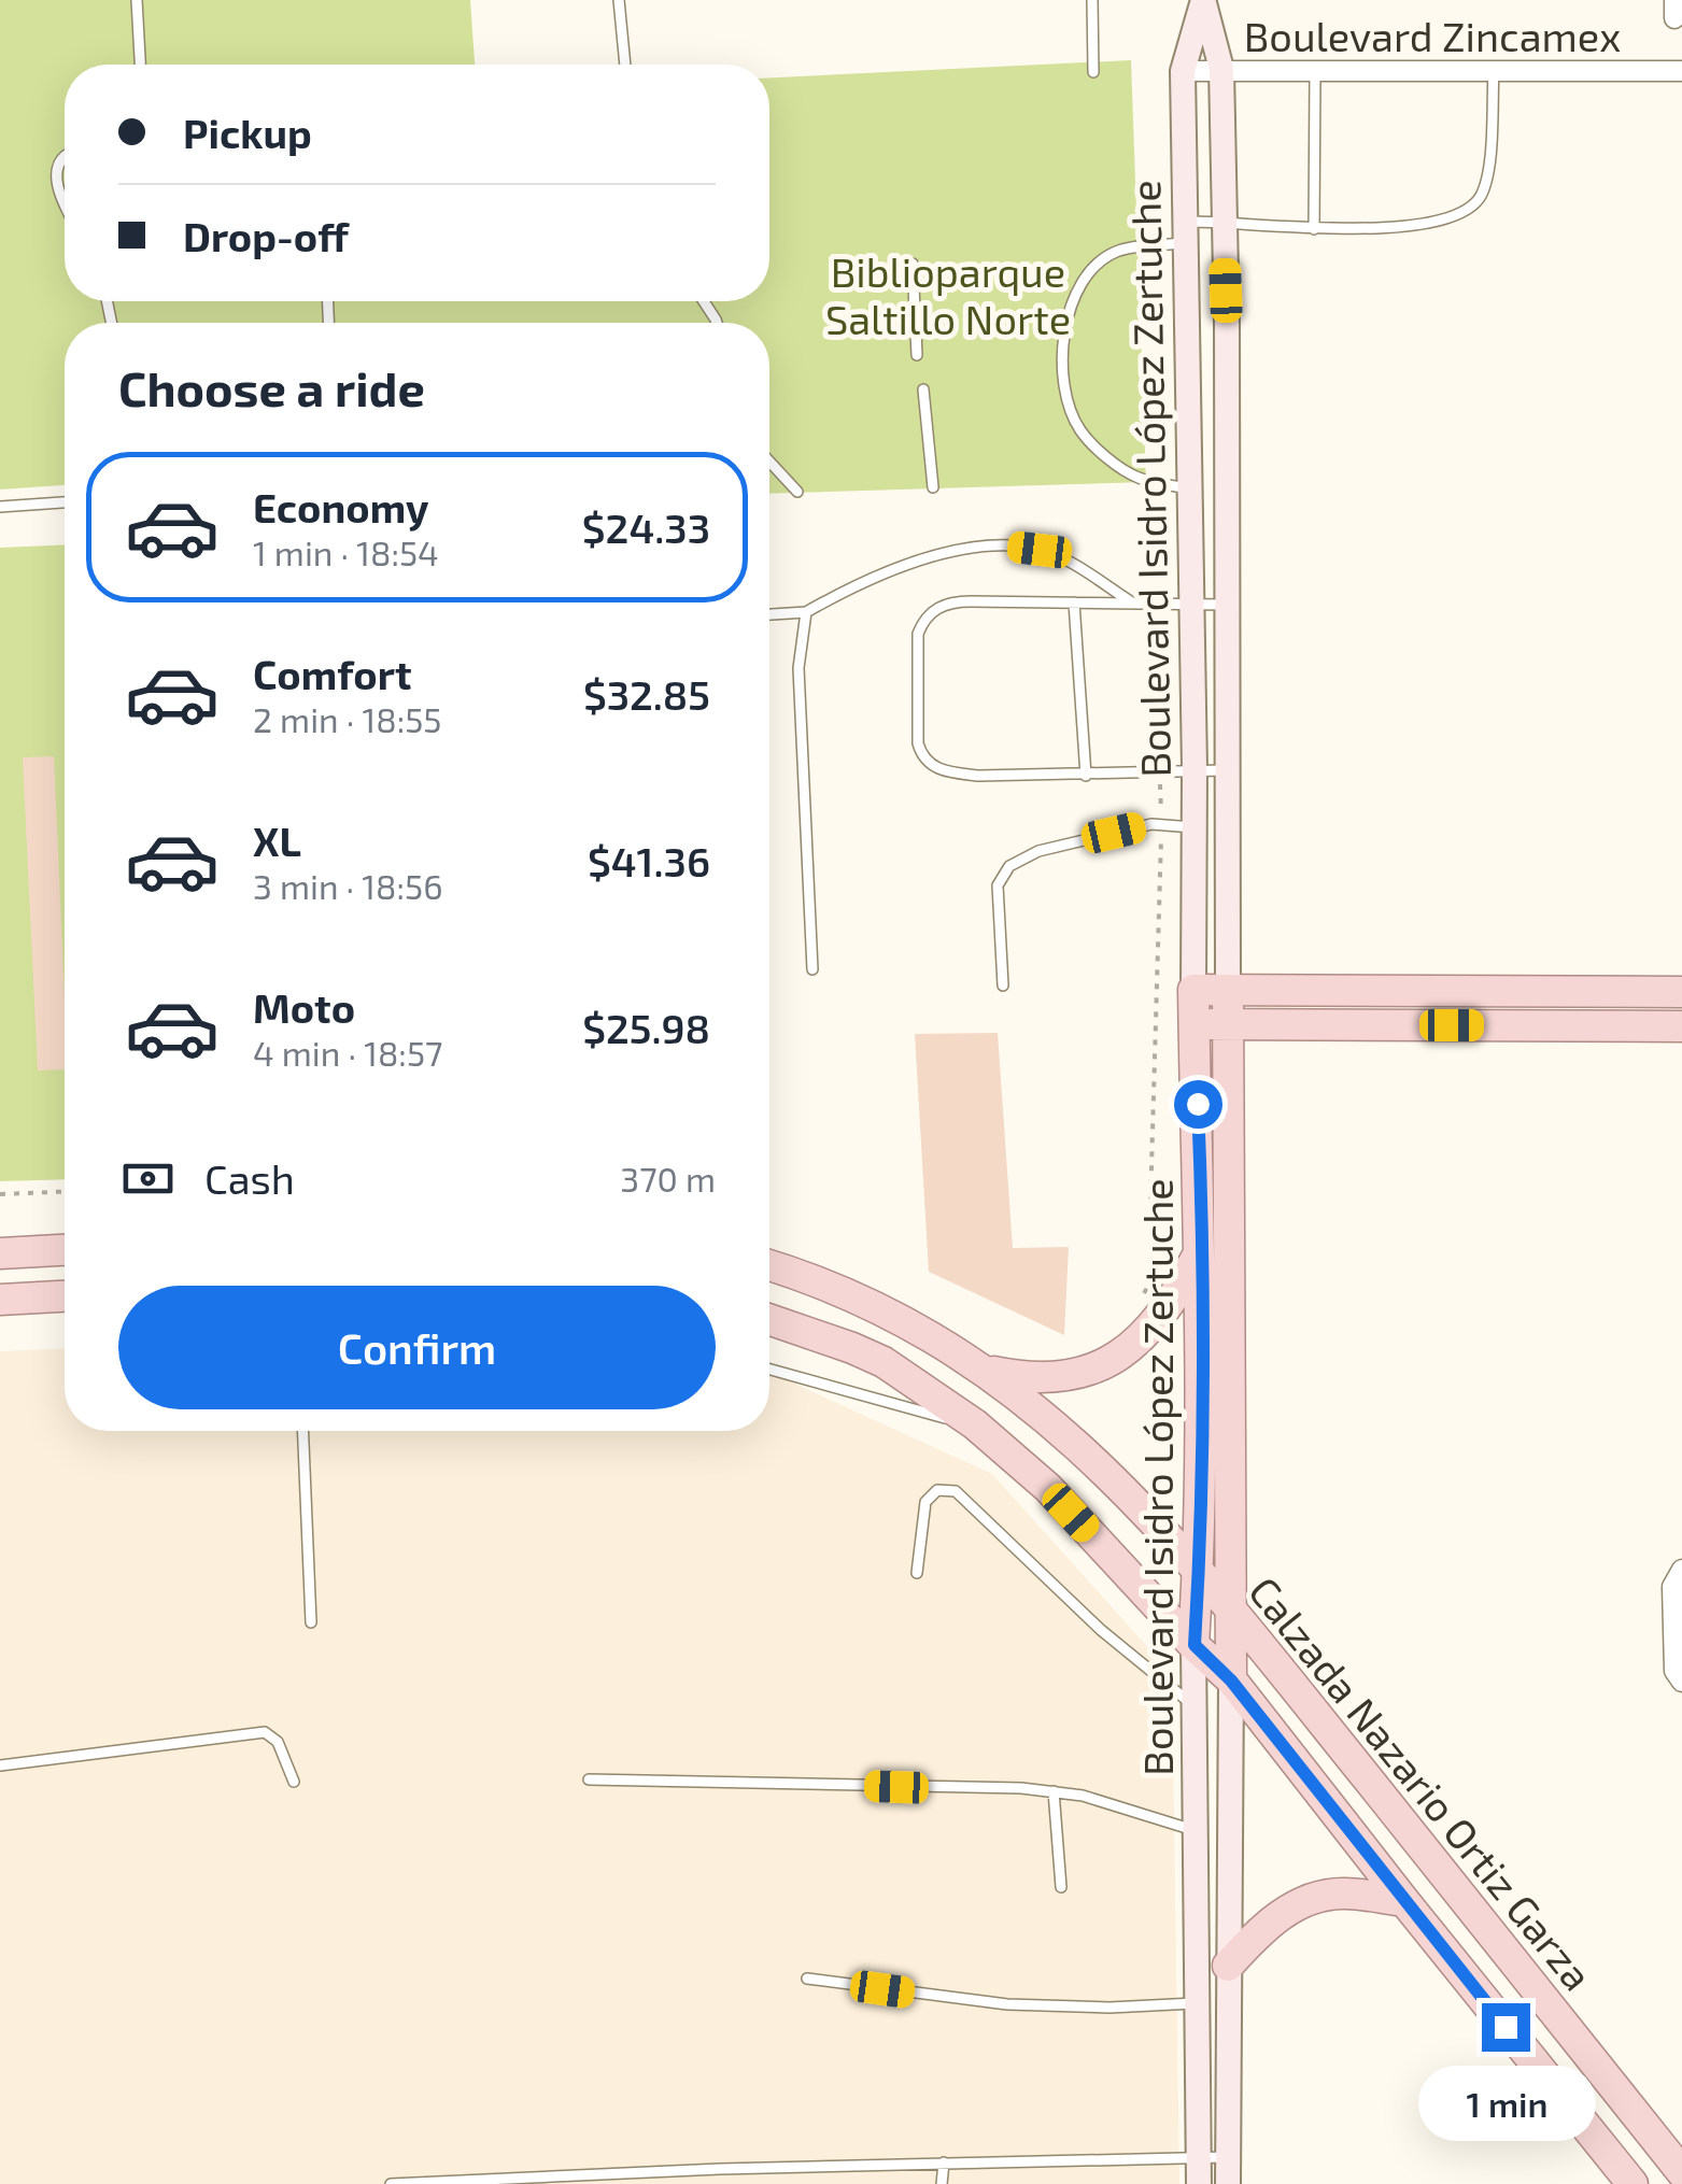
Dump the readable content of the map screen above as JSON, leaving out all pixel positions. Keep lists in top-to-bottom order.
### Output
{
  "streets": {
    "main road": ["Boulevard Isidro López Zertuche", "Calzada Nazario Ortiz Garza"],
    "street": ["Boulevard Zincamex"]
  },
  "crossings": [
    ["Boulevard Zincamex", "Boulevard Isidro López Zertuche"],
    ["Boulevard Isidro López Zertuche", "Calzada Nazario Ortiz Garza"]
  ],
  "parks": ["Biblioparque Saltillo Norte"],
  "page": {
    "banner": ["Pickup", "Drop-off"],
    "heading": "Choose a ride",
    "list": [
      {
        "name": "Economy",
        "note": "1 min · 18:54",
        "value": "$24.33"
      },
      {
        "name": "Comfort",
        "note": "2 min · 18:55",
        "value": "$32.85"
      },
      {
        "name": "XL",
        "note": "3 min · 18:56",
        "value": "$41.36"
      },
      {
        "name": "Moto",
        "note": "4 min · 18:57",
        "value": "$25.98"
      }
    ],
    "pay": ["Cash", "370 m"],
    "buttons": "Confirm",
    "bubble": "1 min"
  }
}
